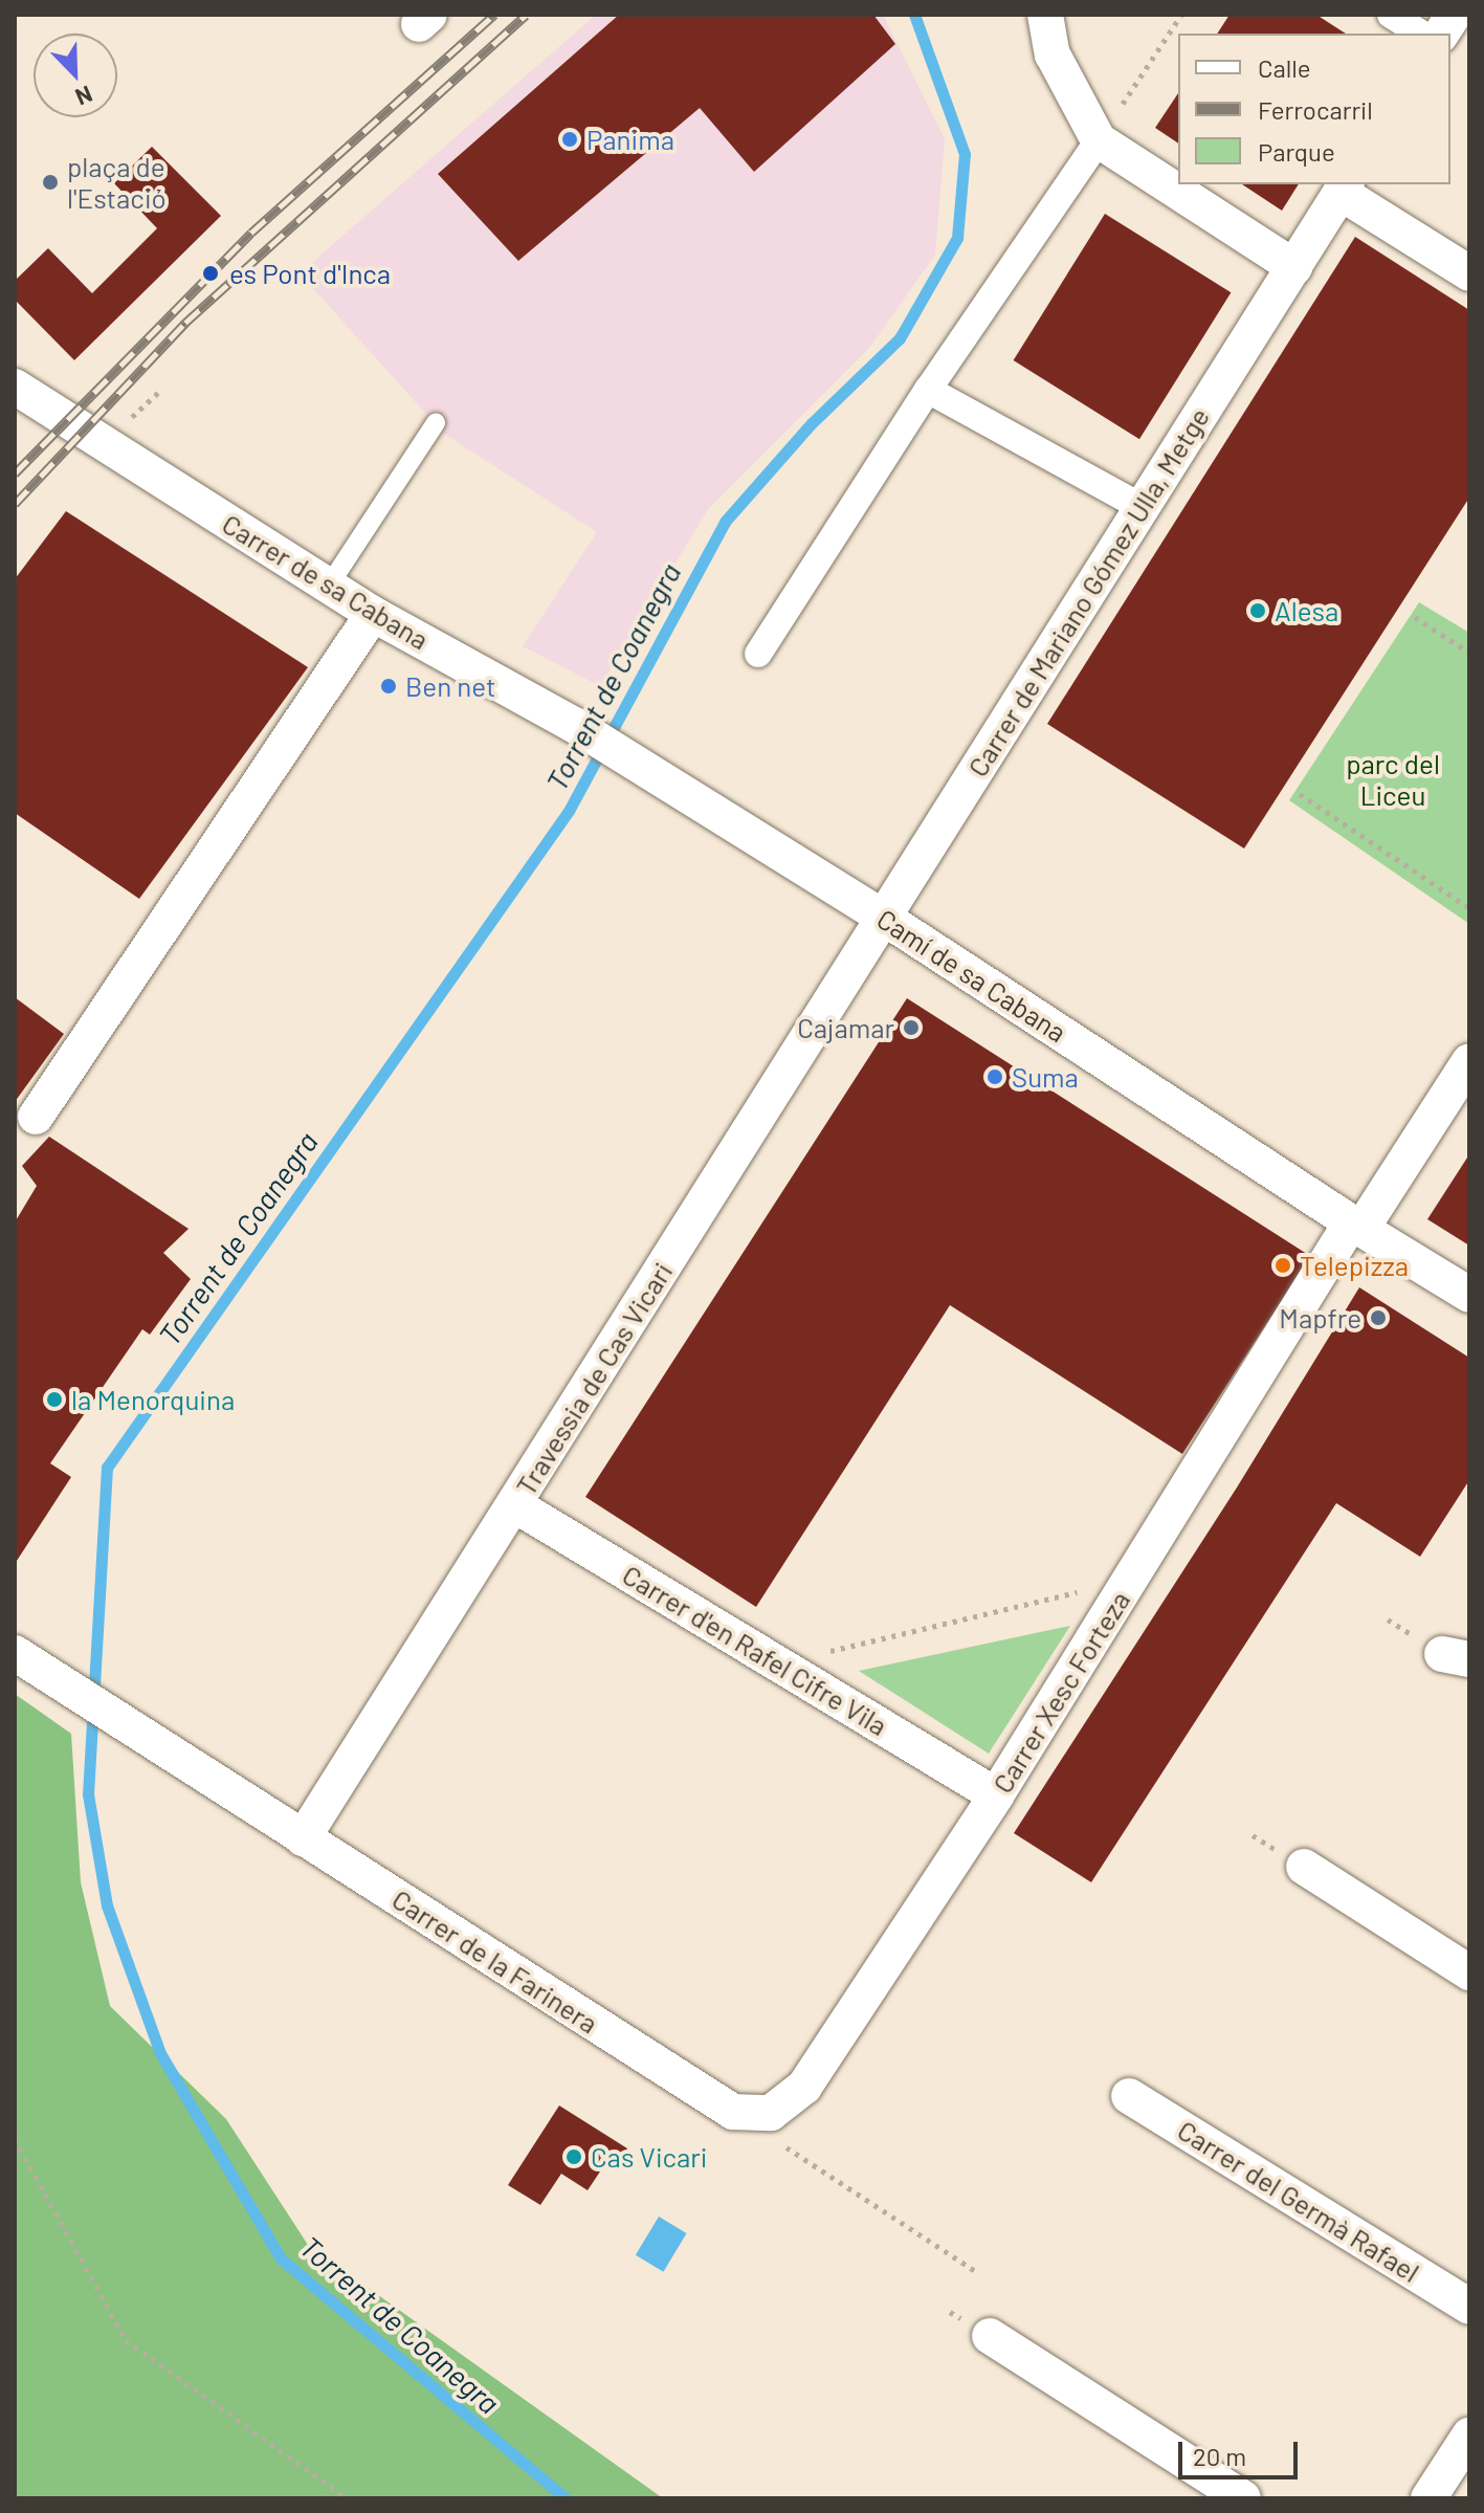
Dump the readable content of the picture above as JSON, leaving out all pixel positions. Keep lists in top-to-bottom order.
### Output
{
  "streets": {
    "street": [
      "Carrer de sa Cabana",
      "Carrer de Mariano Gómez Ulla, Metge",
      "Camí de sa Cabana",
      "Travessia de Cas Vicari",
      "Carrer d'en Rafel Cifre Vila",
      "Carrer Xesc Forteza",
      "Carrer de la Farinera",
      "Carrer del Germà Rafael"
    ]
  },
  "crossings": [
    ["Carrer de sa Cabana", "Camí de sa Cabana"],
    ["Carrer de Mariano Gómez Ulla, Metge", "Camí de sa Cabana"],
    ["Carrer de Mariano Gómez Ulla, Metge", "Travessia de Cas Vicari"],
    ["Camí de sa Cabana", "Travessia de Cas Vicari"],
    ["Camí de sa Cabana", "Carrer Xesc Forteza"],
    ["Travessia de Cas Vicari", "Carrer d'en Rafel Cifre Vila"],
    ["Travessia de Cas Vicari", "Carrer de la Farinera"],
    ["Carrer d'en Rafel Cifre Vila", "Carrer Xesc Forteza"],
    ["Carrer Xesc Forteza", "Carrer de la Farinera"]
  ],
  "water": ["Torrent de Coanegra"],
  "parks": ["parc del Liceu"],
  "places": [
    "Panima",
    "plaça de l'Estació",
    "es Pont d'Inca",
    "Alesa",
    "Ben net",
    "Cajamar",
    "Suma",
    "Telepizza",
    "Mapfre",
    "la Menorquina",
    "Cas Vicari"
  ],
  "legend": ["Calle", "Ferrocarril", "Parque"],
  "scale_bar": "20 m",
  "north": "bottom right"
}
